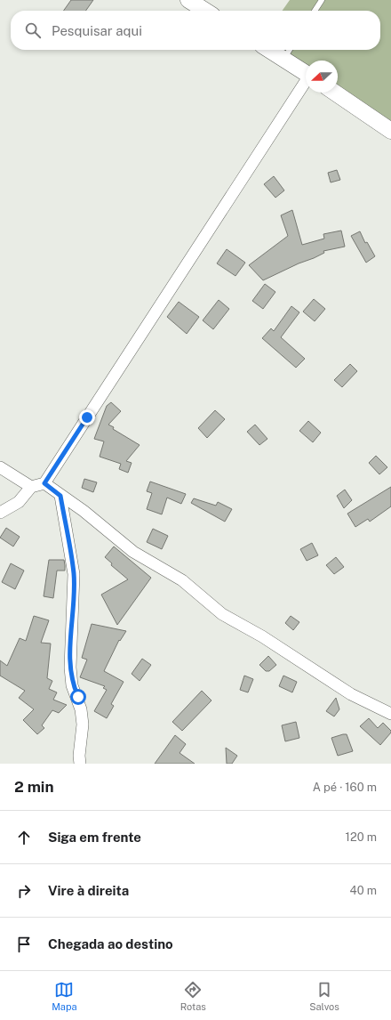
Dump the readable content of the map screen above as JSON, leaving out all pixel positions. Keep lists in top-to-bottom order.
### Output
{
  "north": "left",
  "page": {
    "search": "Pesquisar aqui",
    "heading": ["2 min", "A pé · 160 m"],
    "list": [
      ["Siga em frente", "120 m"],
      ["Vire à direita", "40 m"],
      "Chegada ao destino"
    ],
    "nav": ["Mapa", "Rotas", "Salvos"]
  }
}
